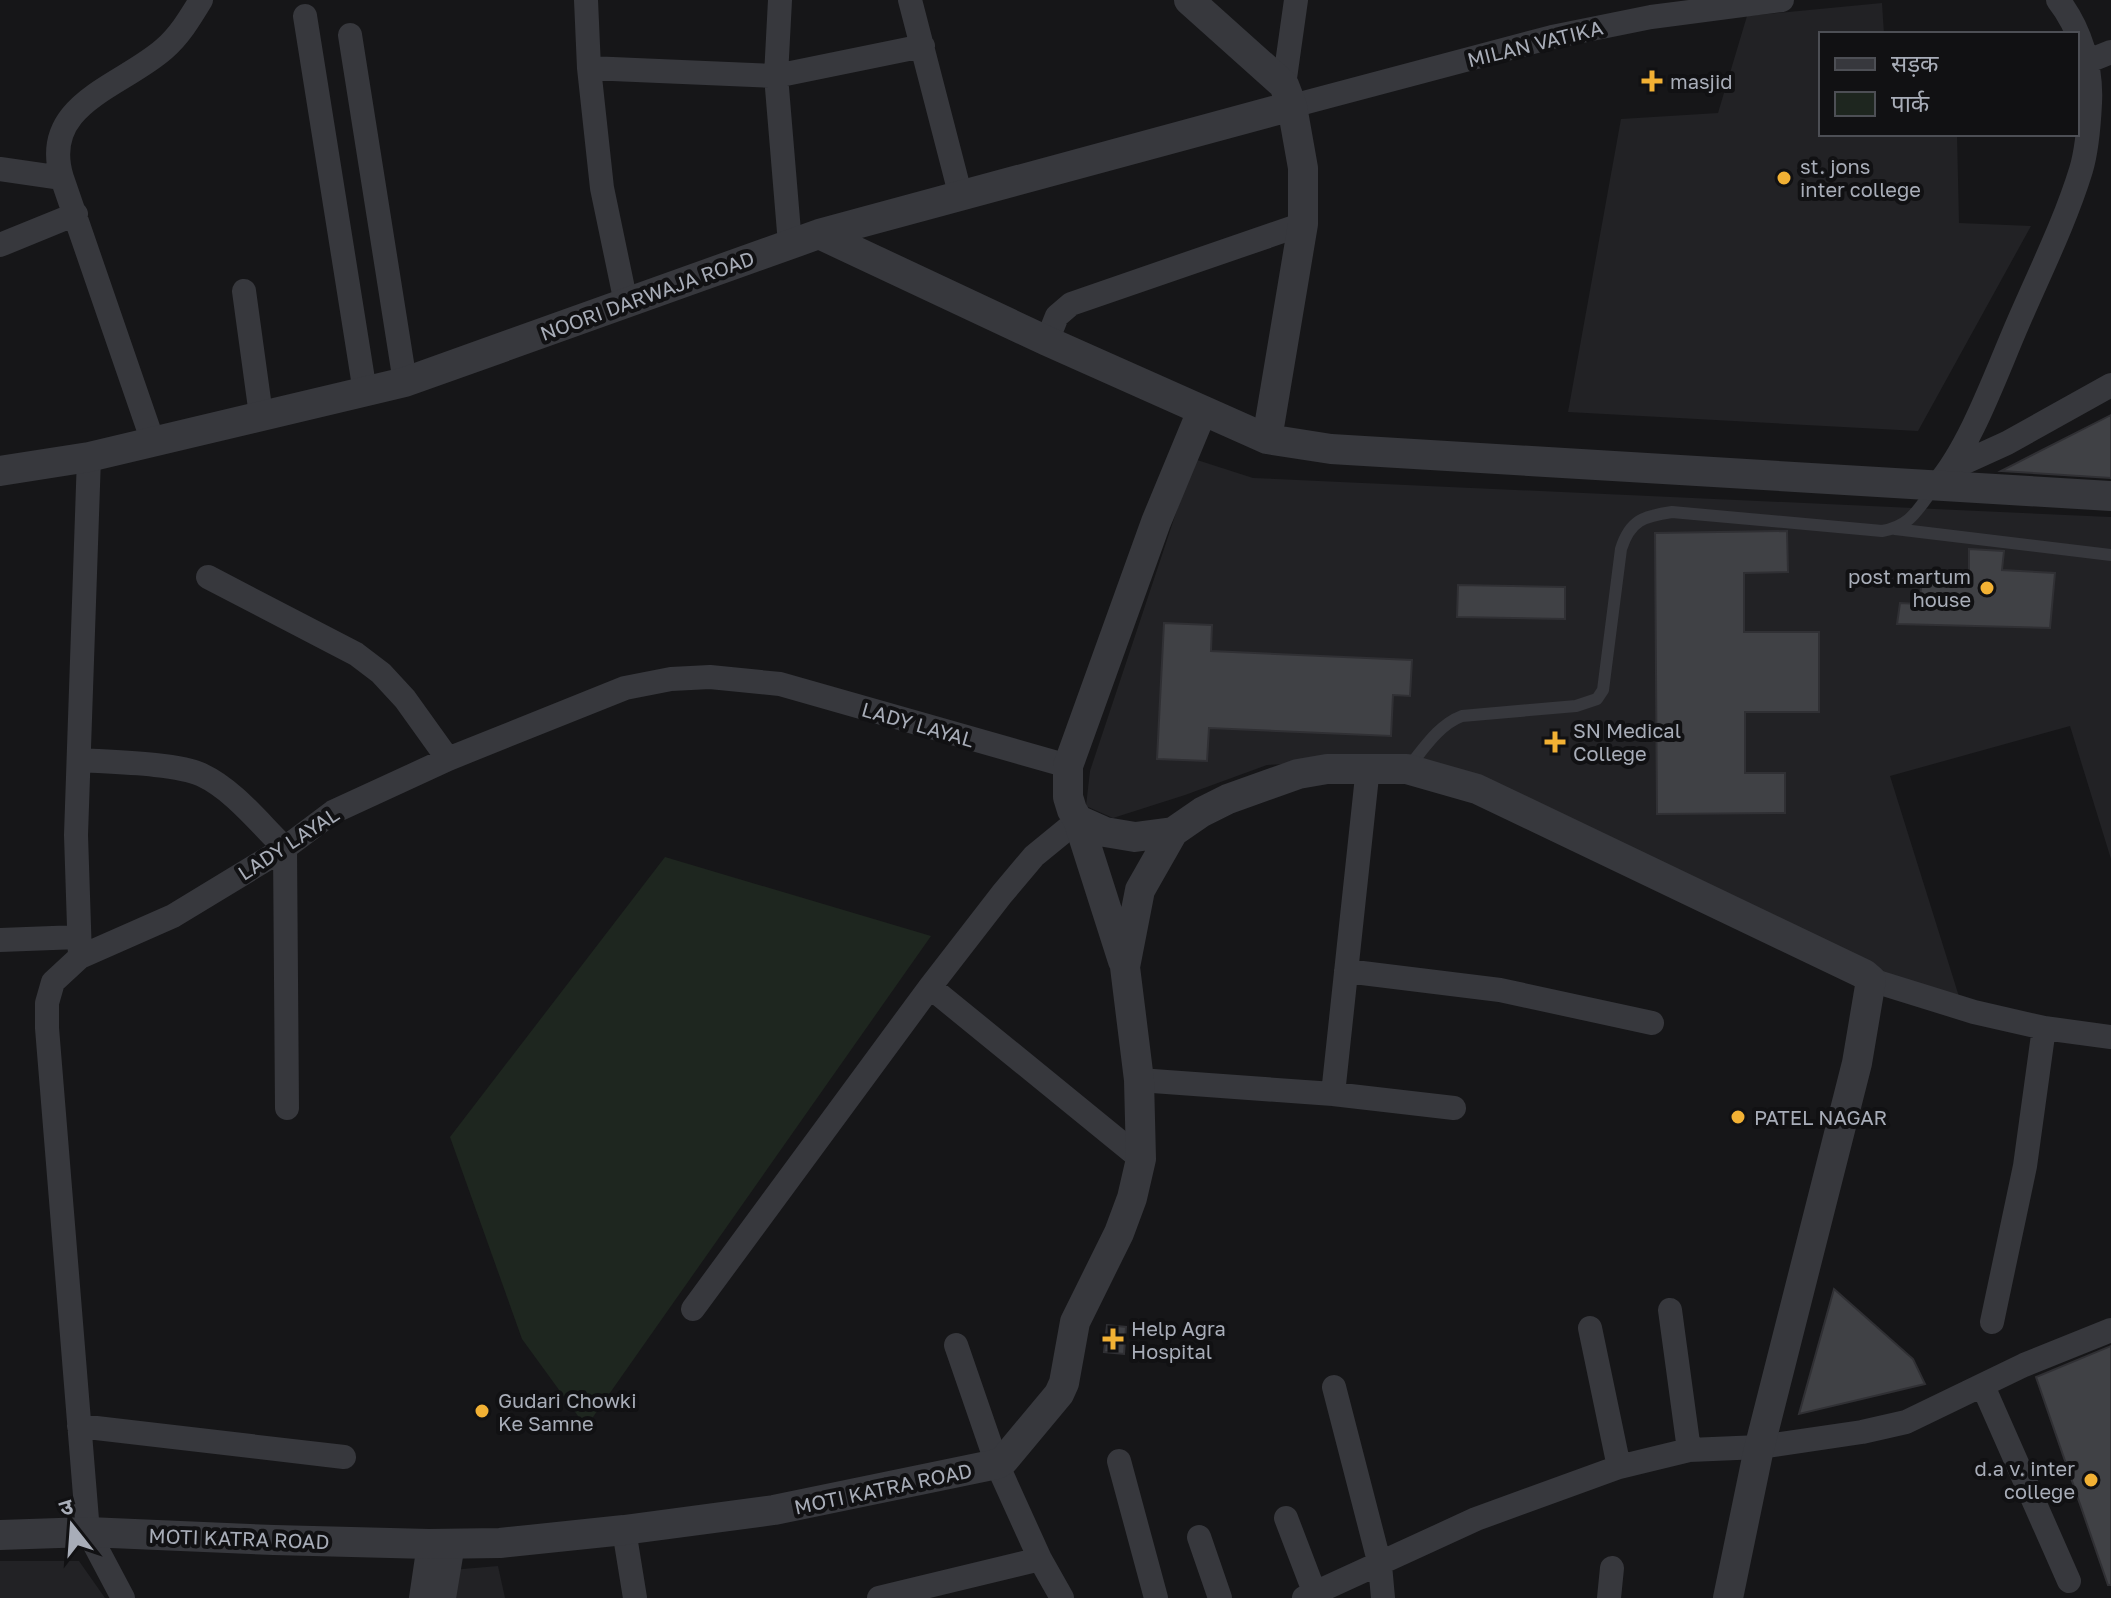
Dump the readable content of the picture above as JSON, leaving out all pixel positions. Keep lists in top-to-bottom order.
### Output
{
  "streets": {
    "street": [
      "MILAN VATIKA",
      "NOORI DARWAJA ROAD",
      "LADY LAYAL",
      "MOTI KATRA ROAD"
    ]
  },
  "crossings": [
    ["MILAN VATIKA", "NOORI DARWAJA ROAD"],
    ["LADY LAYAL", "MOTI KATRA ROAD"]
  ],
  "places": {
    "health": ["masjid", "SN Medical College", "Help Agra Hospital"],
    "other": [
      "st. jons inter college",
      "post martum house",
      "PATEL NAGAR",
      "Gudari Chowki Ke Samne",
      "d.a v. inter college"
    ]
  },
  "legend": ["सड़क", "पार्क"],
  "north": "top"
}
